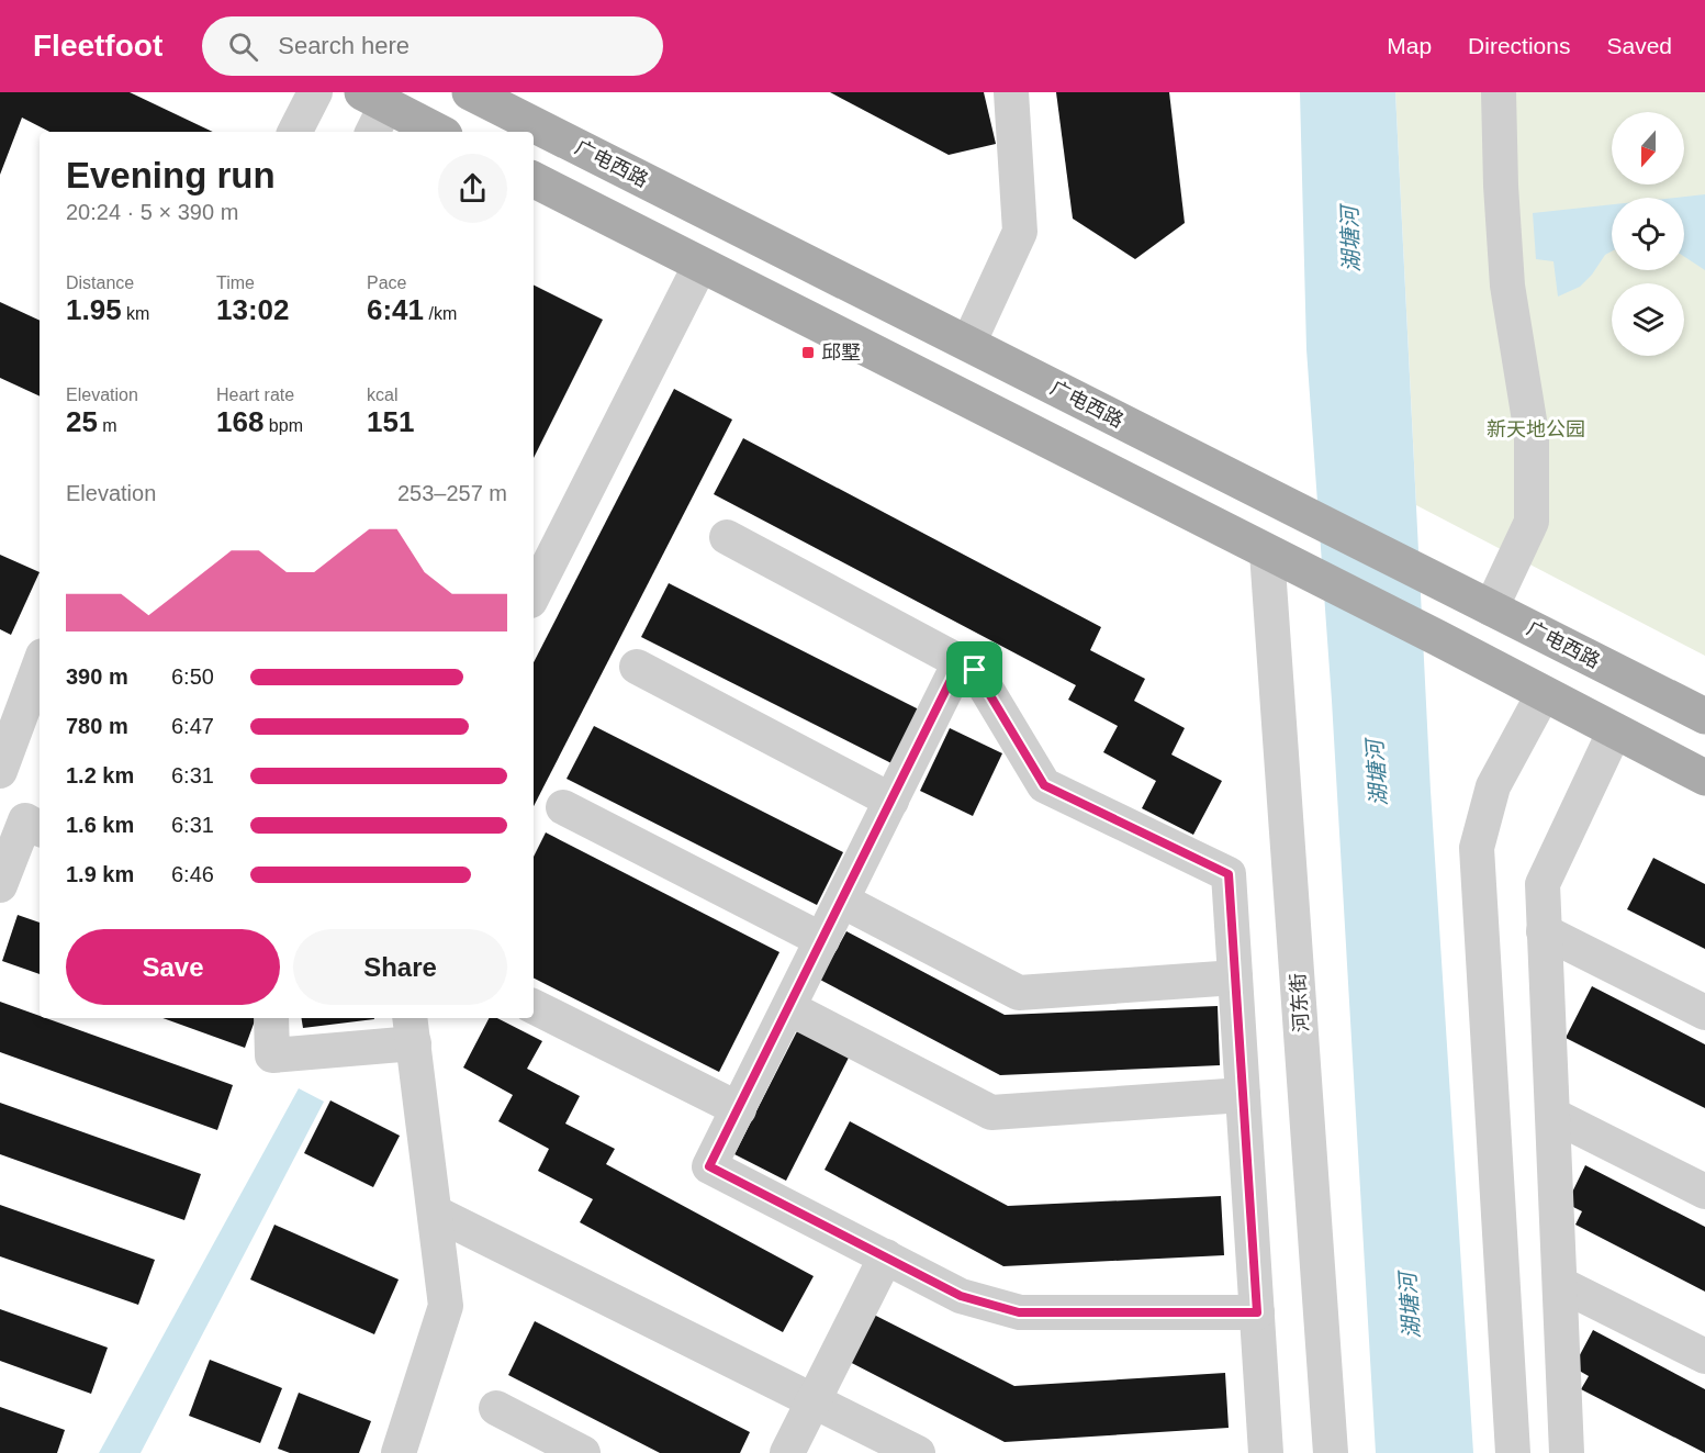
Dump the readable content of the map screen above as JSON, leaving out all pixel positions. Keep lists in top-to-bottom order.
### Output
{
  "streets": {
    "main road": ["广电西路"],
    "street": ["河东街"]
  },
  "water": ["湖塘河"],
  "parks": ["新天地公园"],
  "places": {
    "transit": ["邱墅"]
  },
  "north": "bottom",
  "page": {
    "header": "Fleetfoot",
    "search": "Search here",
    "nav": ["Map", "Directions", "Saved"],
    "heading": ["Evening run", "20:24 · 5 × 390 m"],
    "stats": [
      ["Distance", "1.95 km"],
      ["Time", "13:02"],
      ["Pace", "6:41 /km"],
      ["Elevation", "25 m"],
      ["Heart rate", "168 bpm"],
      ["kcal", "151"]
    ],
    "chart": ["Elevation", "253–257 m"],
    "list": [
      {
        "name": "390 m",
        "note": "6:50"
      },
      {
        "name": "780 m",
        "note": "6:47"
      },
      {
        "name": "1.2 km",
        "note": "6:31"
      },
      {
        "name": "1.6 km",
        "note": "6:31"
      },
      {
        "name": "1.9 km",
        "note": "6:46"
      }
    ],
    "buttons": ["Save", "Share"]
  }
}
